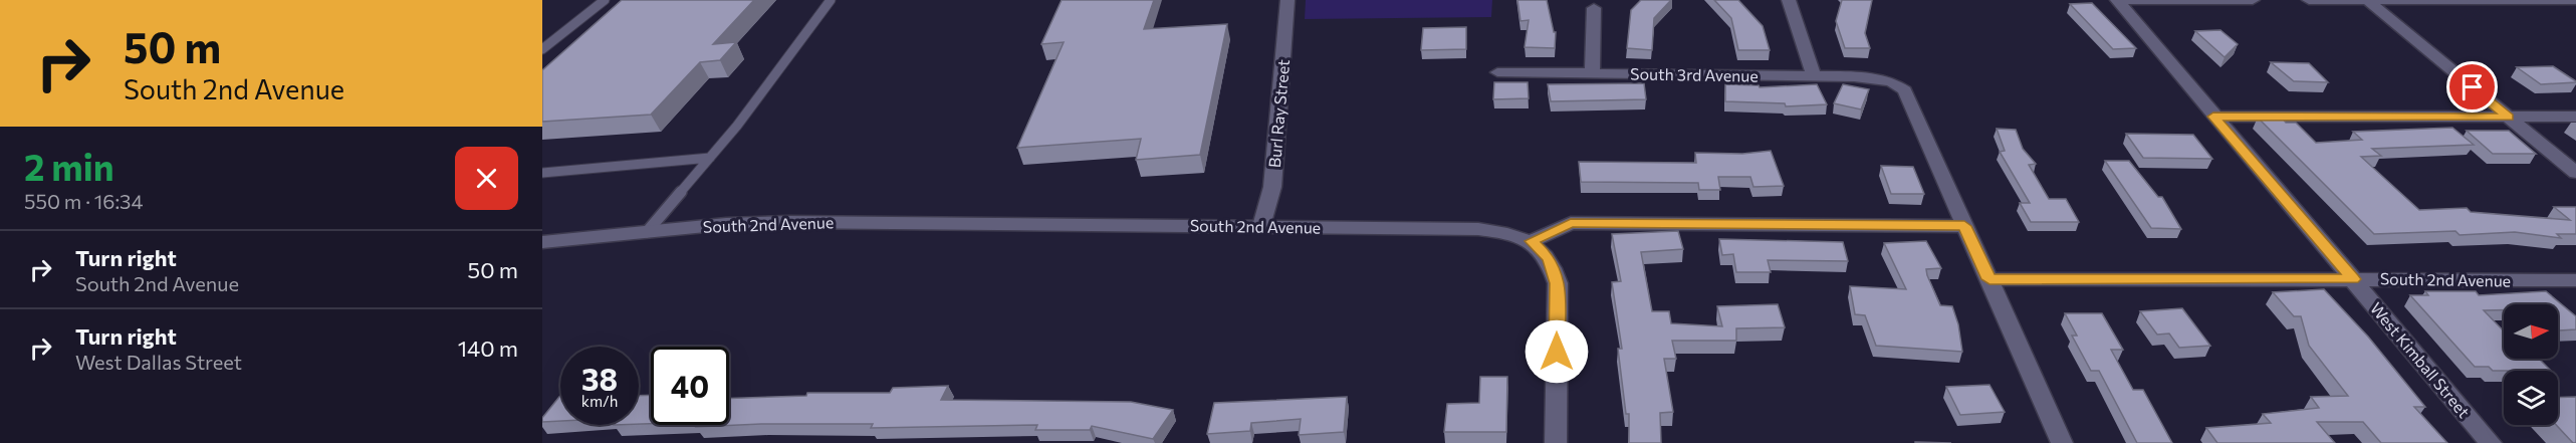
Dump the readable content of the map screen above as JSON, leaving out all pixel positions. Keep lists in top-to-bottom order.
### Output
{
  "streets": {
    "street": [
      "South 3rd Avenue",
      "Burl Ray Street",
      "South 2nd Avenue",
      "West Kimball Street"
    ]
  },
  "crossings": [
    ["Burl Ray Street", "South 2nd Avenue"],
    ["South 2nd Avenue", "West Kimball Street"]
  ],
  "north": "right",
  "page": {
    "turn": ["50 m", "South 2nd Avenue"],
    "heading": ["2 min", "550 m · 16:34"],
    "list": [
      {
        "name": "Turn right",
        "note": "South 2nd Avenue",
        "value": "50 m"
      },
      {
        "name": "Turn right",
        "note": "West Dallas Street",
        "value": "140 m"
      }
    ],
    "speed": "38 km/h",
    "limit": "40"
  }
}
